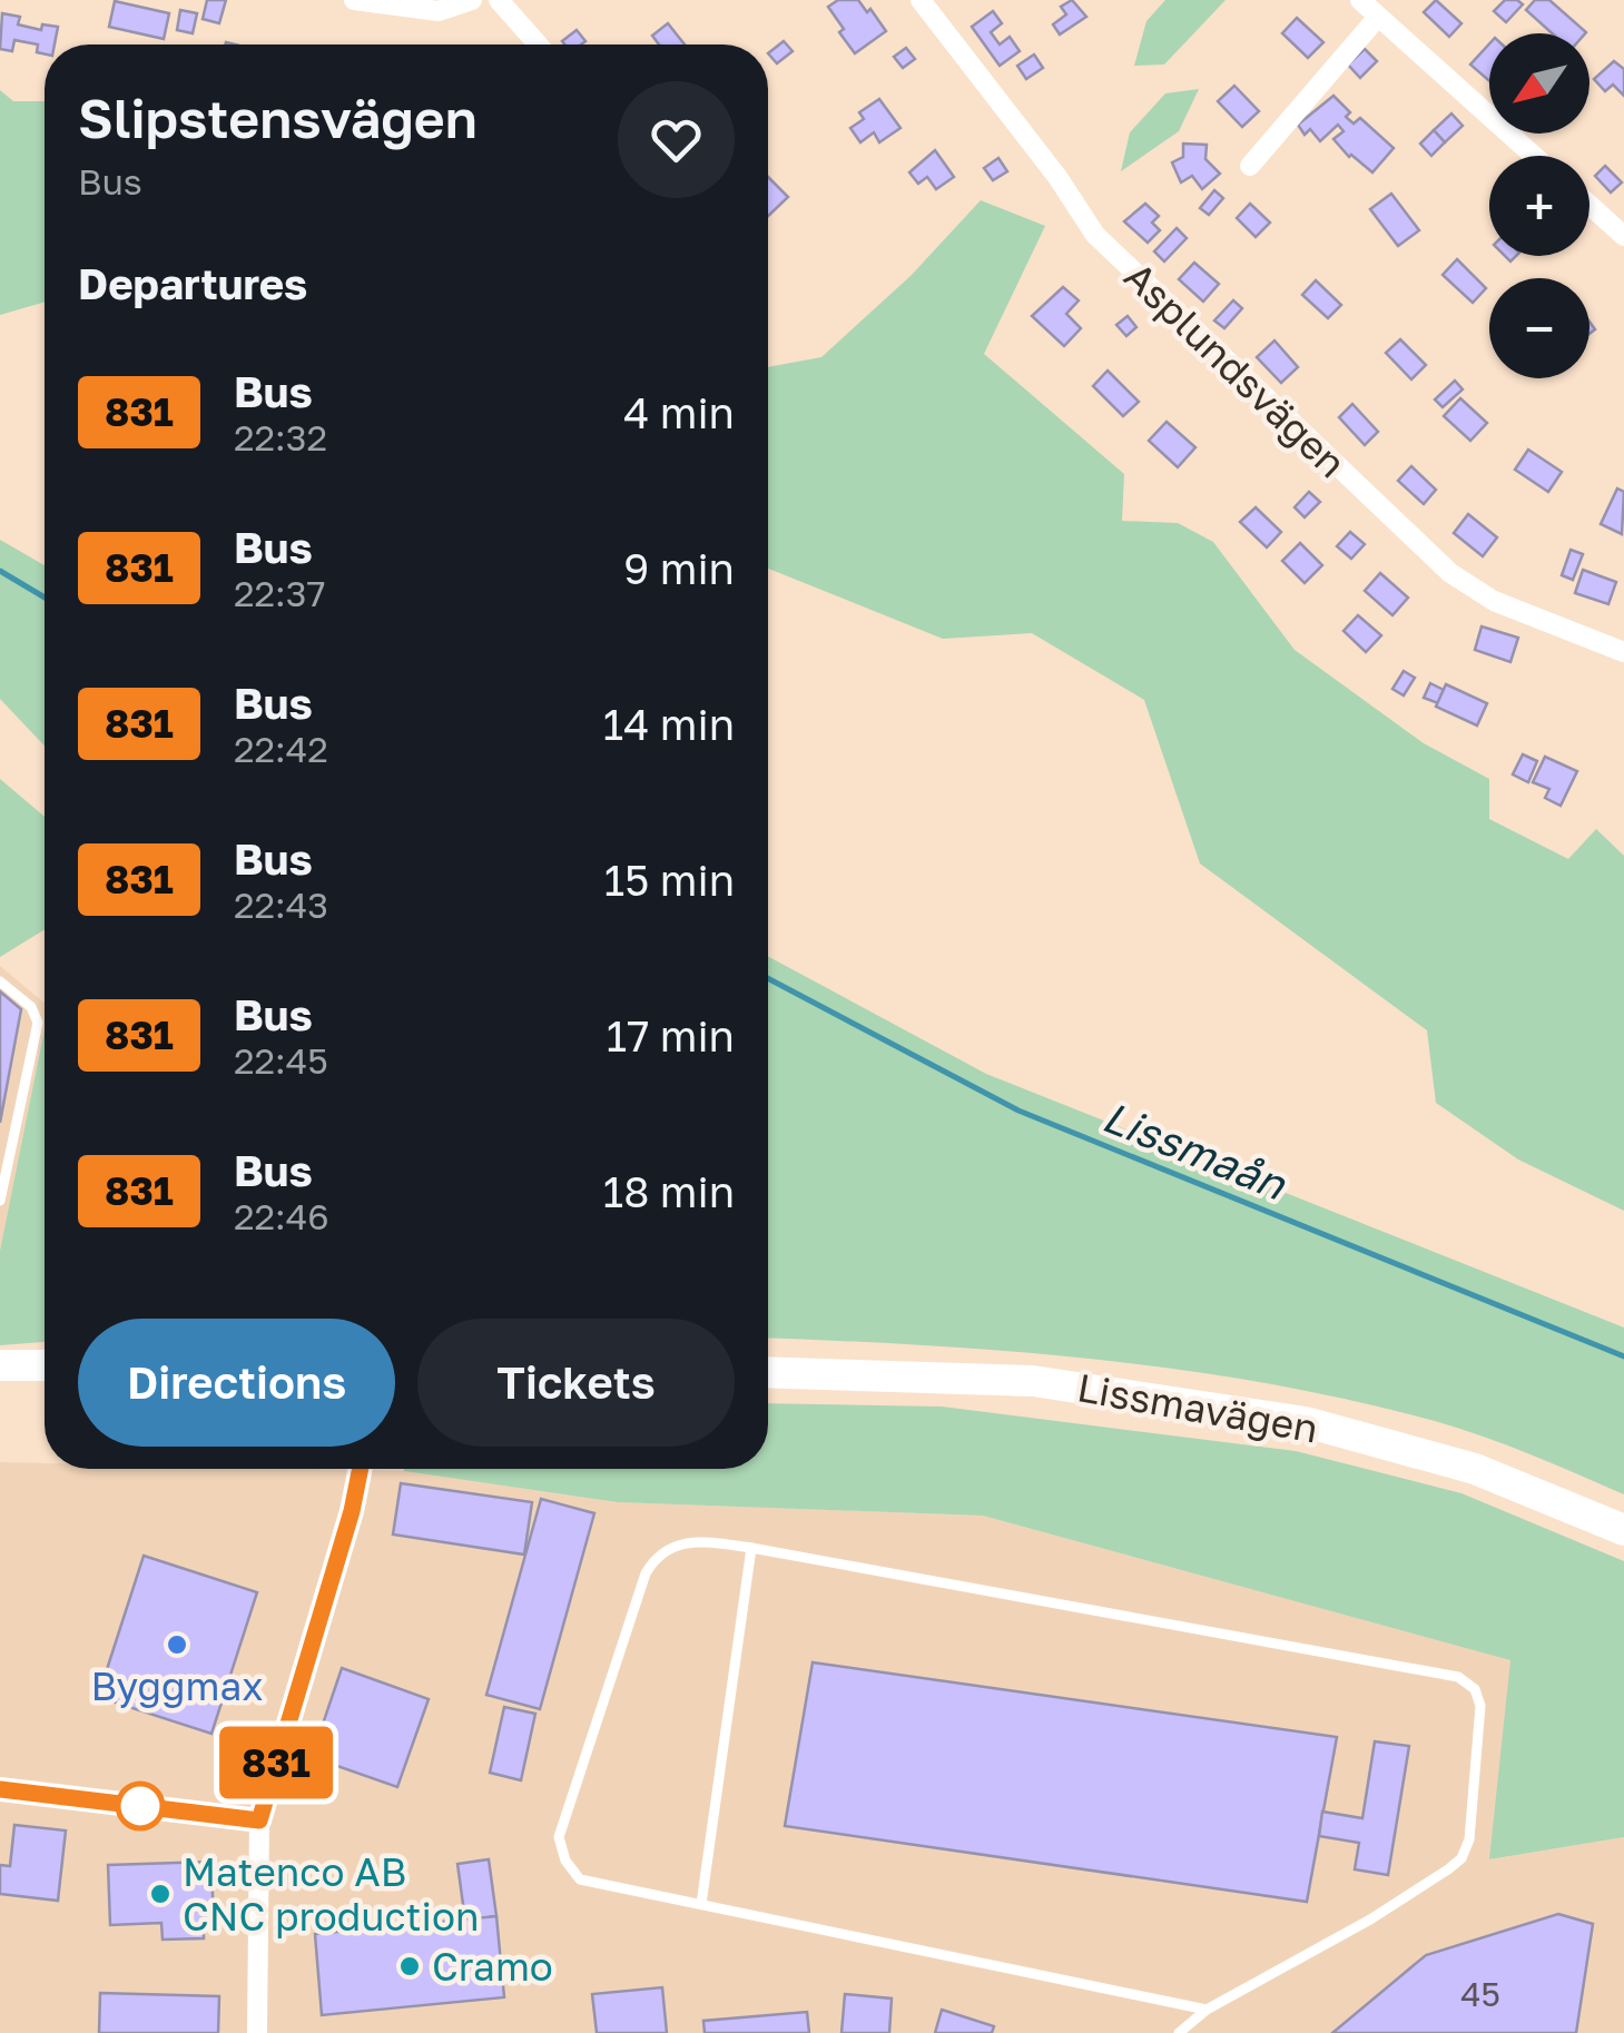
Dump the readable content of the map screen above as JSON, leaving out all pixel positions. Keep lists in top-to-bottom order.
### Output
{
  "streets": {
    "street": ["Asplundsvägen", "Lissmavägen"]
  },
  "water": ["Lissmaån"],
  "places": ["Byggmax", "Matenco AB CNC production", "Cramo"],
  "lines": ["bus line 831"],
  "house_numbers": ["45"],
  "north": "bottom left",
  "page": {
    "on_map": "831",
    "map_buttons": ["+", "−"],
    "heading": [
      ["Slipstensvägen", "Bus"],
      "Departures"
    ],
    "list": [
      {
        "mark": "831",
        "name": "Bus",
        "note": "22:32",
        "value": "4 min"
      },
      {
        "mark": "831",
        "name": "Bus",
        "note": "22:37",
        "value": "9 min"
      },
      {
        "mark": "831",
        "name": "Bus",
        "note": "22:42",
        "value": "14 min"
      },
      {
        "mark": "831",
        "name": "Bus",
        "note": "22:43",
        "value": "15 min"
      },
      {
        "mark": "831",
        "name": "Bus",
        "note": "22:45",
        "value": "17 min"
      },
      {
        "mark": "831",
        "name": "Bus",
        "note": "22:46",
        "value": "18 min"
      }
    ],
    "buttons": ["Directions", "Tickets"]
  }
}
